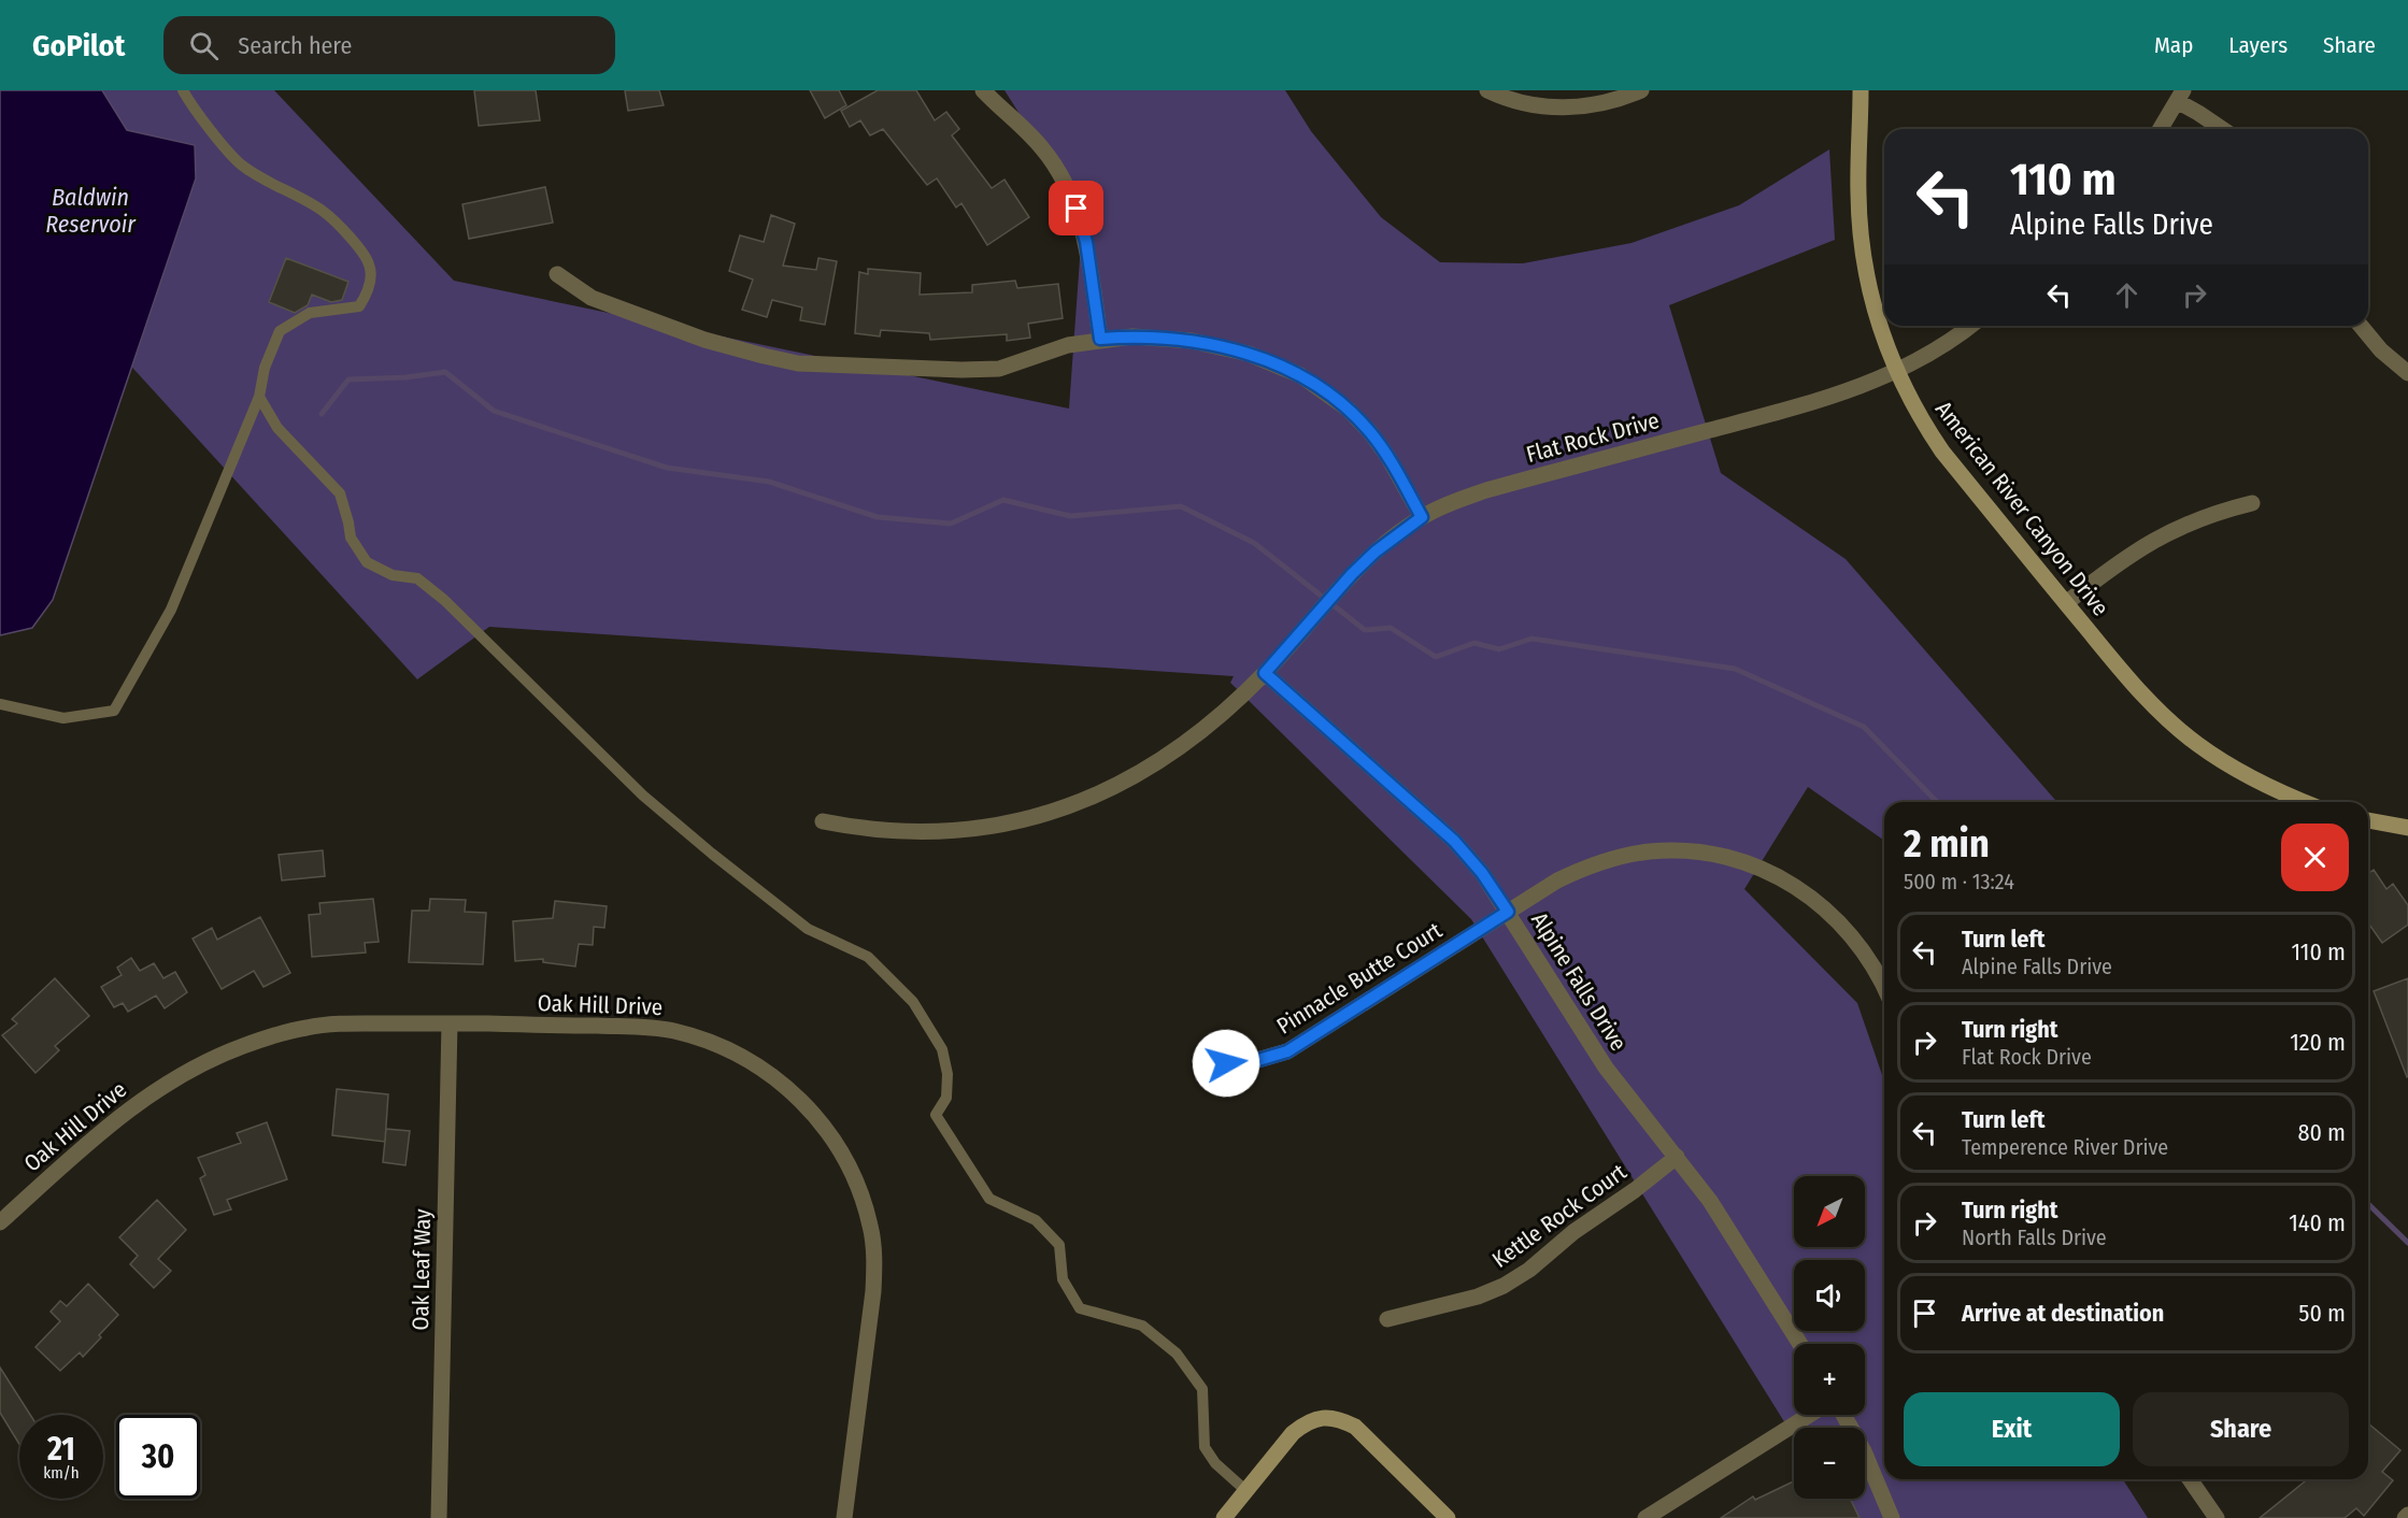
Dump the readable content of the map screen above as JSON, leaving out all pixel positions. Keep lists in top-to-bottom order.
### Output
{
  "streets": {
    "street": [
      "Flat Rock Drive",
      "American River Canyon Drive",
      "Pinnacle Butte Court",
      "Alpine Falls Drive",
      "Oak Hill Drive",
      "Kettle Rock Court",
      "Oak Leaf Way"
    ]
  },
  "crossings": [
    ["Flat Rock Drive", "American River Canyon Drive"],
    ["Flat Rock Drive", "Alpine Falls Drive"],
    ["Pinnacle Butte Court", "Alpine Falls Drive"],
    ["Alpine Falls Drive", "Kettle Rock Court"],
    ["Oak Hill Drive", "Oak Leaf Way"]
  ],
  "water": ["Baldwin Reservoir"],
  "north": "bottom left",
  "page": {
    "header": "GoPilot",
    "search": "Search here",
    "nav": ["Map", "Layers", "Share"],
    "turn": ["110 m", "Alpine Falls Drive"],
    "heading": ["2 min", "500 m · 13:24"],
    "list": [
      {
        "name": "Turn left",
        "note": "Alpine Falls Drive",
        "value": "110 m"
      },
      {
        "name": "Turn right",
        "note": "Flat Rock Drive",
        "value": "120 m"
      },
      {
        "name": "Turn left",
        "note": "Temperence River Drive",
        "value": "80 m"
      },
      {
        "name": "Turn right",
        "note": "North Falls Drive",
        "value": "140 m"
      },
      {
        "name": "Arrive at destination",
        "value": "50 m"
      }
    ],
    "map_buttons": ["+", "−"],
    "buttons": ["Exit", "Share"],
    "speed": "21 km/h",
    "limit": "30"
  }
}
